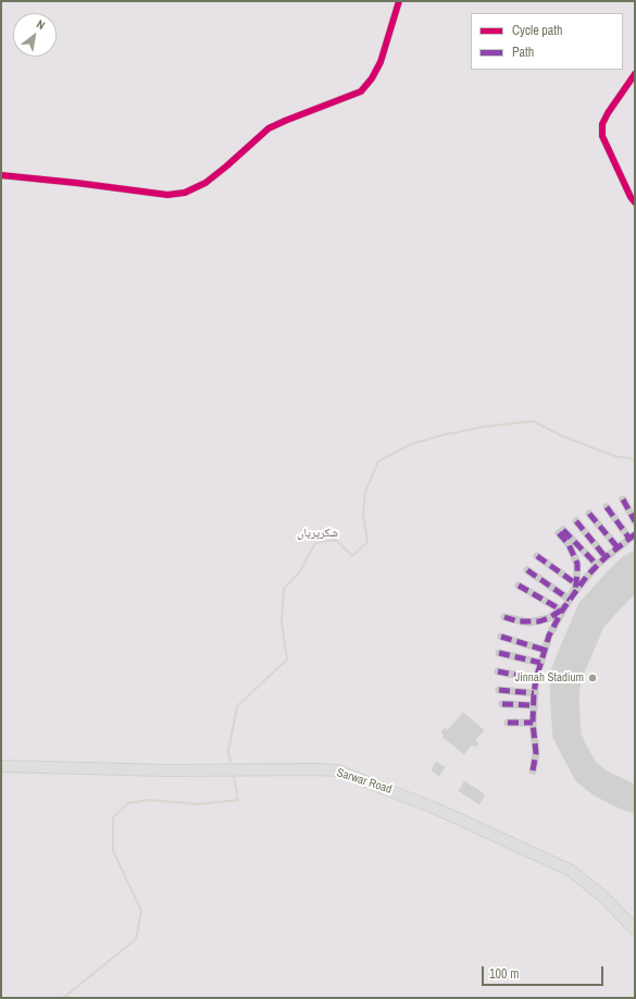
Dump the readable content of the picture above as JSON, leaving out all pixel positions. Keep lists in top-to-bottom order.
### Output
{
  "streets": {
    "main road": ["Sarwar Road"]
  },
  "parks": ["شکرپریاں"],
  "places": ["Jinnah Stadium"],
  "legend": ["Cycle path", "Path"],
  "scale_bar": "100 m",
  "north": "top right"
}
